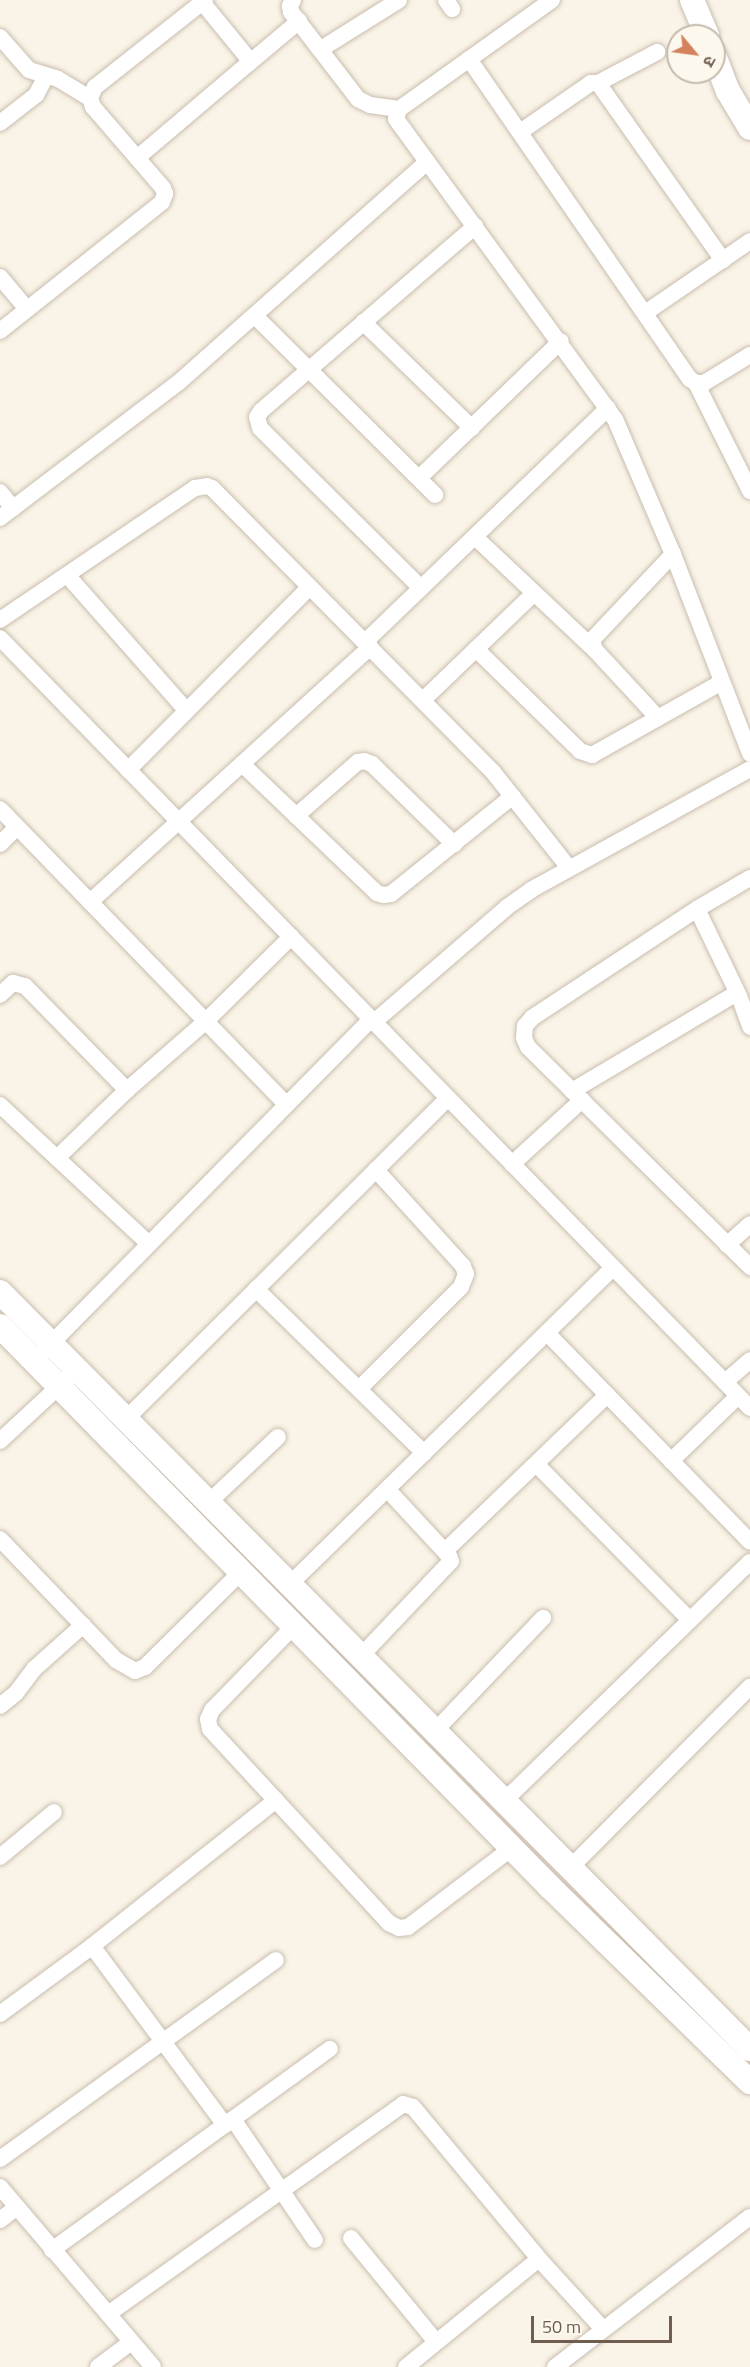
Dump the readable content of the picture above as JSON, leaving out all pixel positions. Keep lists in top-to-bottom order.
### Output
{
  "scale_bar": "50 m",
  "north": "bottom right"
}
